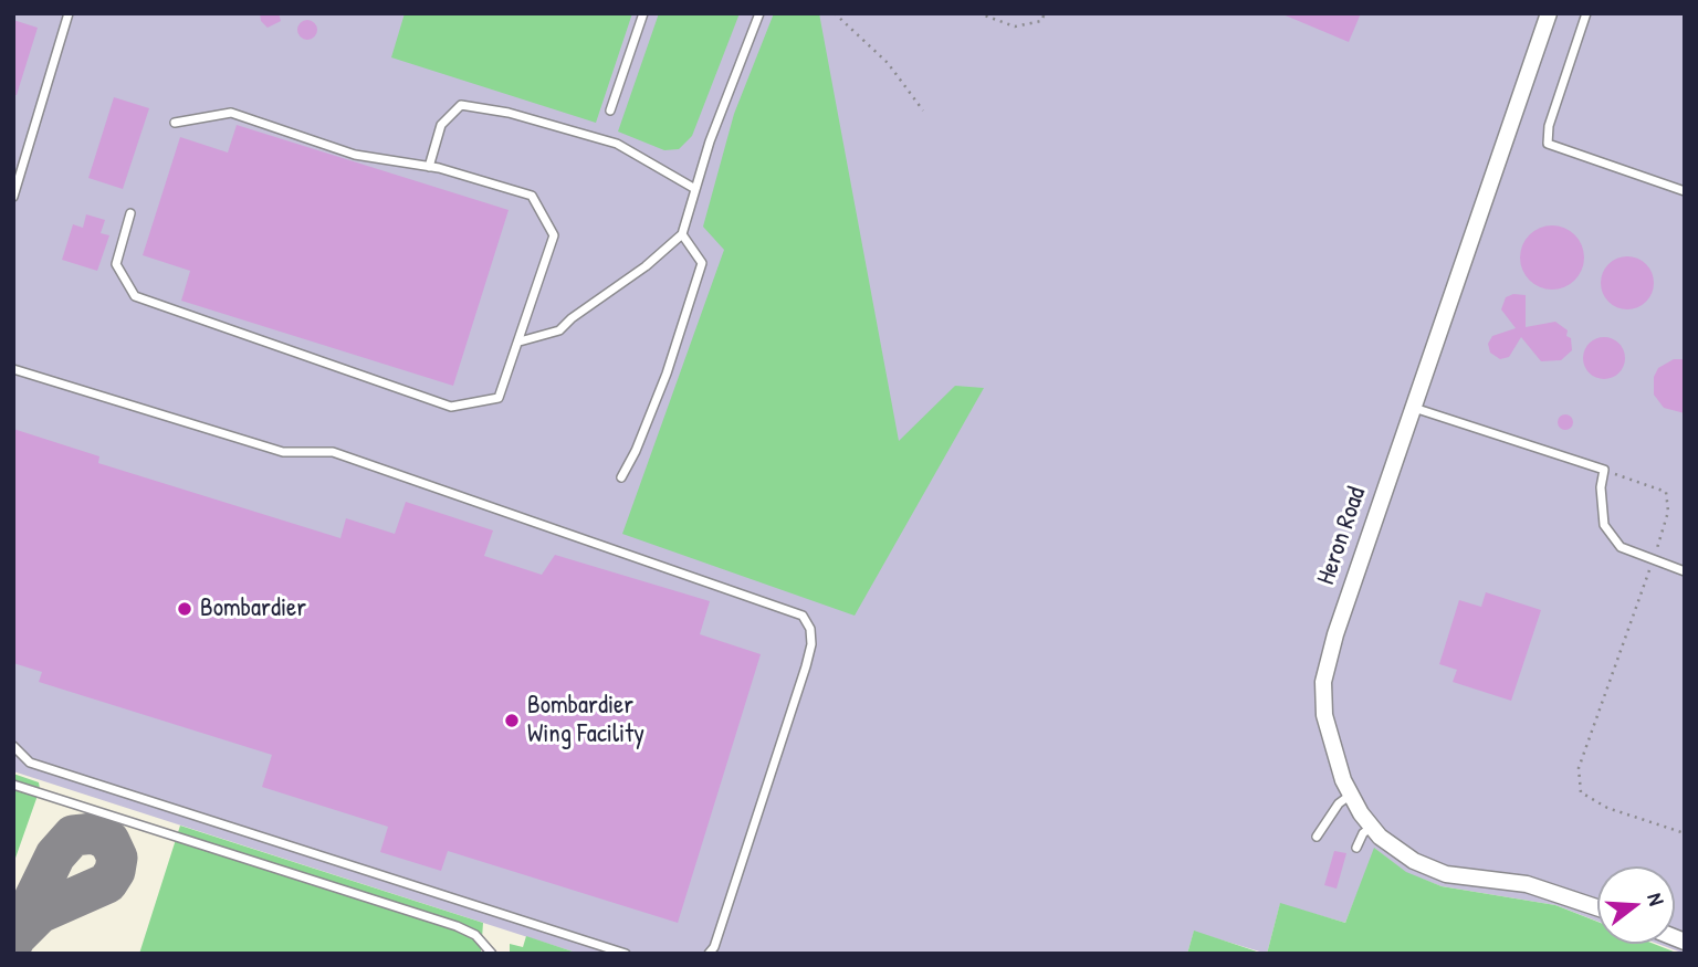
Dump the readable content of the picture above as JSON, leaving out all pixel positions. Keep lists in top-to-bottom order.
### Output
{
  "streets": {
    "street": ["Heron Road"]
  },
  "places": ["Bombardier", "Bombardier Wing Facility"],
  "north": "right"
}
